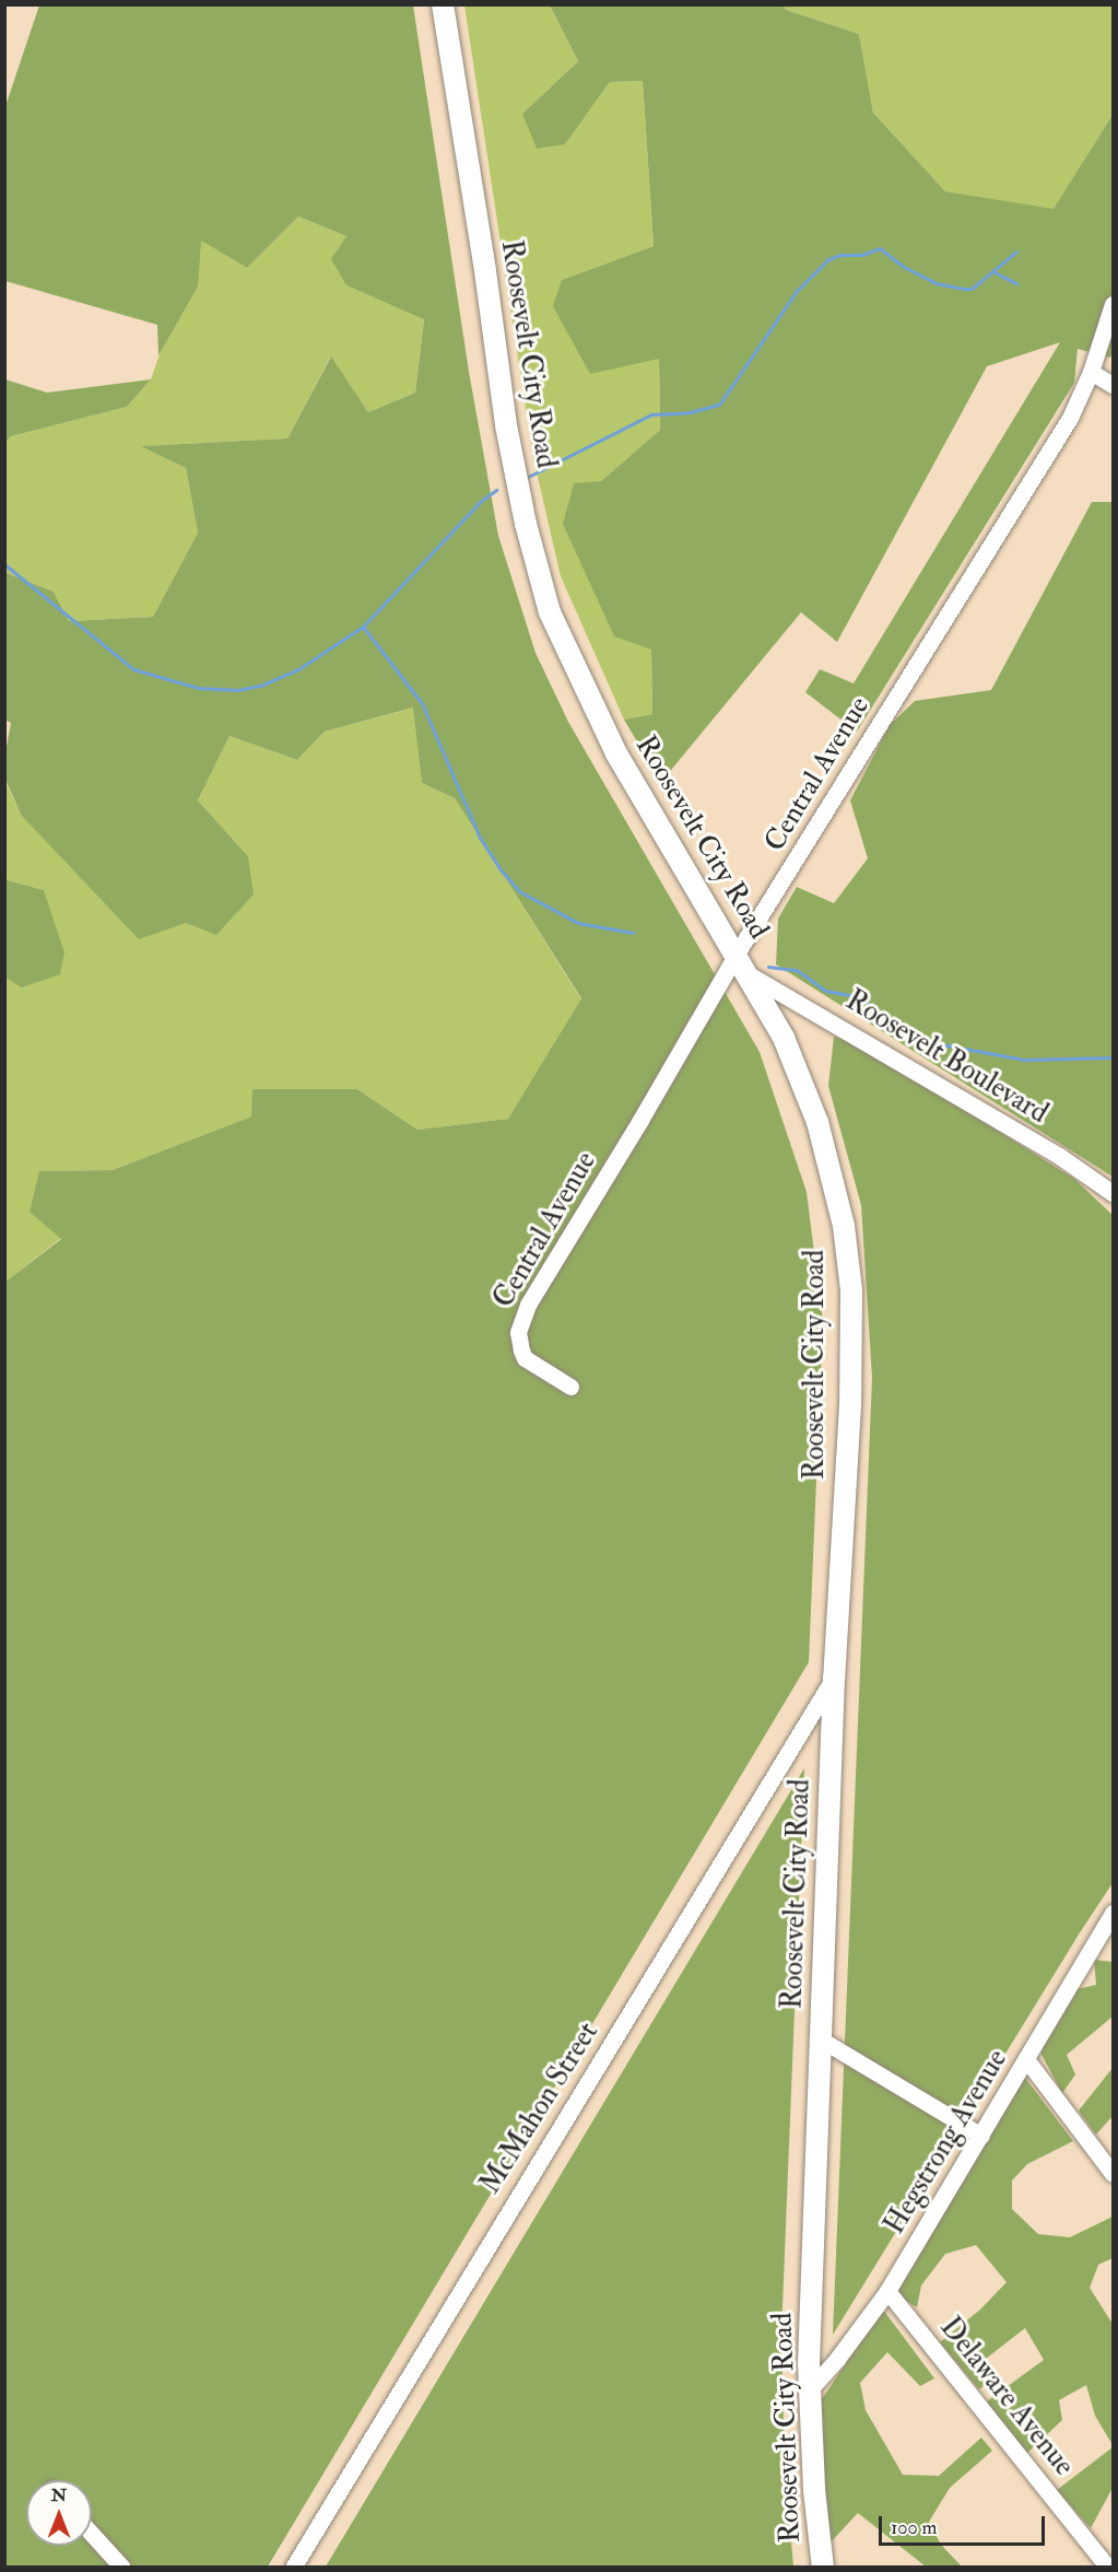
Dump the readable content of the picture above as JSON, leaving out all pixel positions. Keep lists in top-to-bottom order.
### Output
{
  "streets": {
    "main road": ["Roosevelt City Road"],
    "street": [
      "Central Avenue",
      "Roosevelt Boulevard",
      "McMahon Street",
      "Hegstrong Avenue",
      "Delaware Avenue"
    ]
  },
  "crossings": [
    ["Roosevelt City Road", "Central Avenue"],
    ["Roosevelt City Road", "Roosevelt Boulevard"],
    ["Roosevelt City Road", "McMahon Street"],
    ["Roosevelt City Road", "Hegstrong Avenue"],
    ["Hegstrong Avenue", "Delaware Avenue"]
  ],
  "scale_bar": "100 m",
  "north": "top"
}
